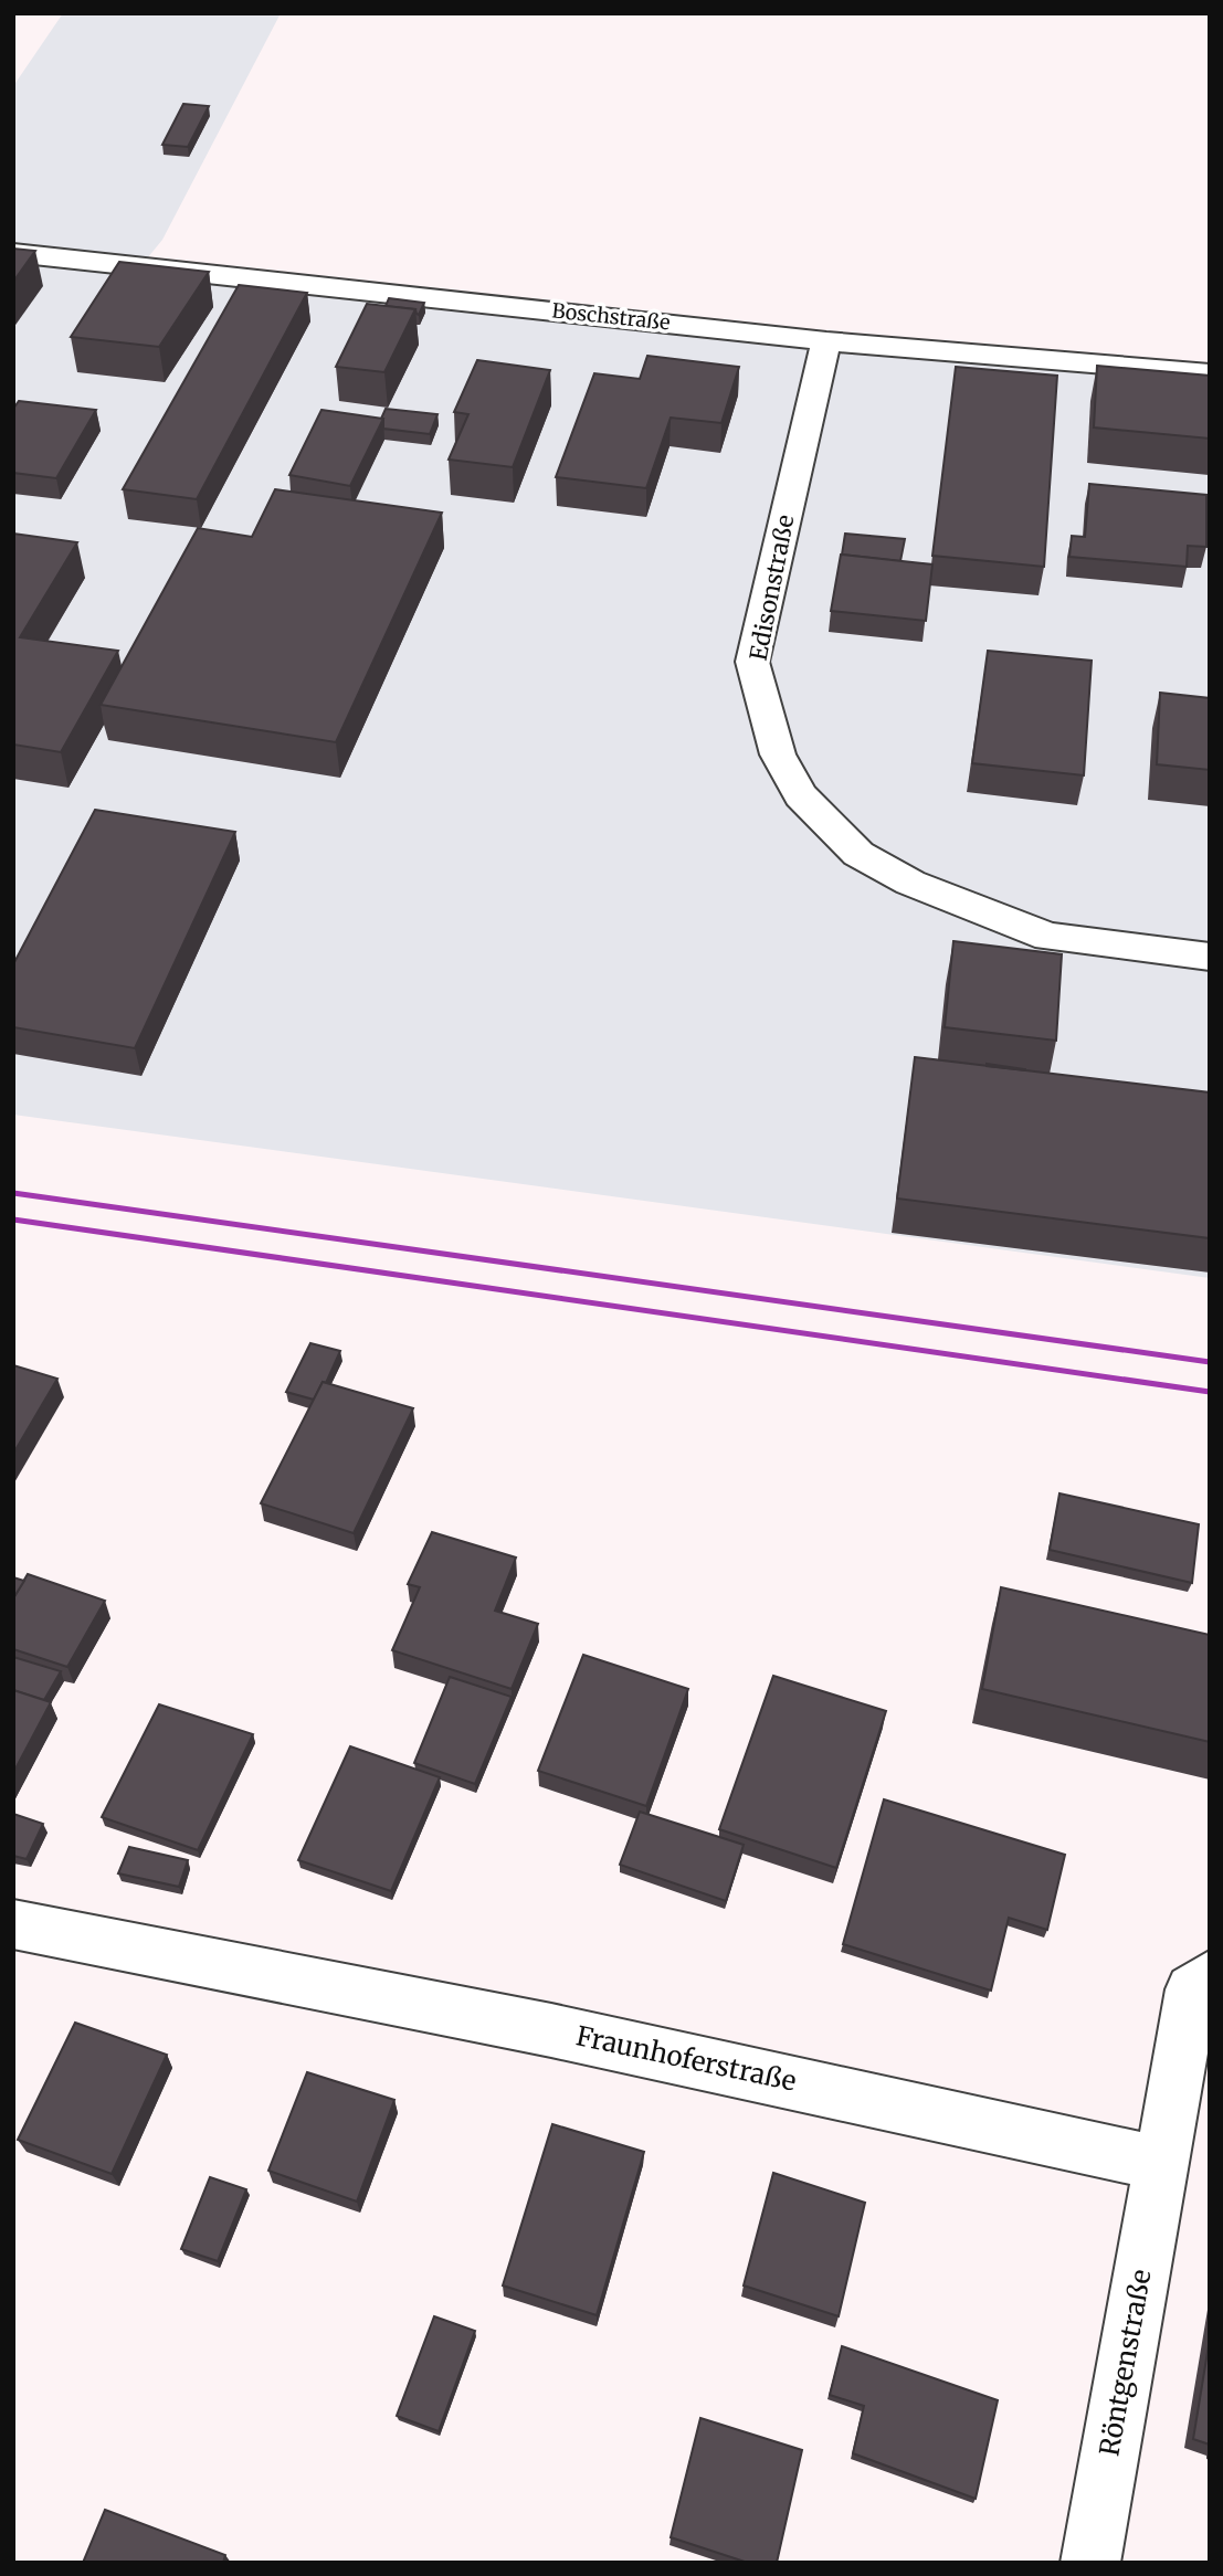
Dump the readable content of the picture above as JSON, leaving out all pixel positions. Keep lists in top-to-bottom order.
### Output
{
  "streets": {
    "street": [
      "Boschstraße",
      "Edisonstraße",
      "Fraunhoferstraße",
      "Röntgenstraße"
    ]
  },
  "crossings": [
    ["Boschstraße", "Edisonstraße"],
    ["Fraunhoferstraße", "Röntgenstraße"]
  ]
}
